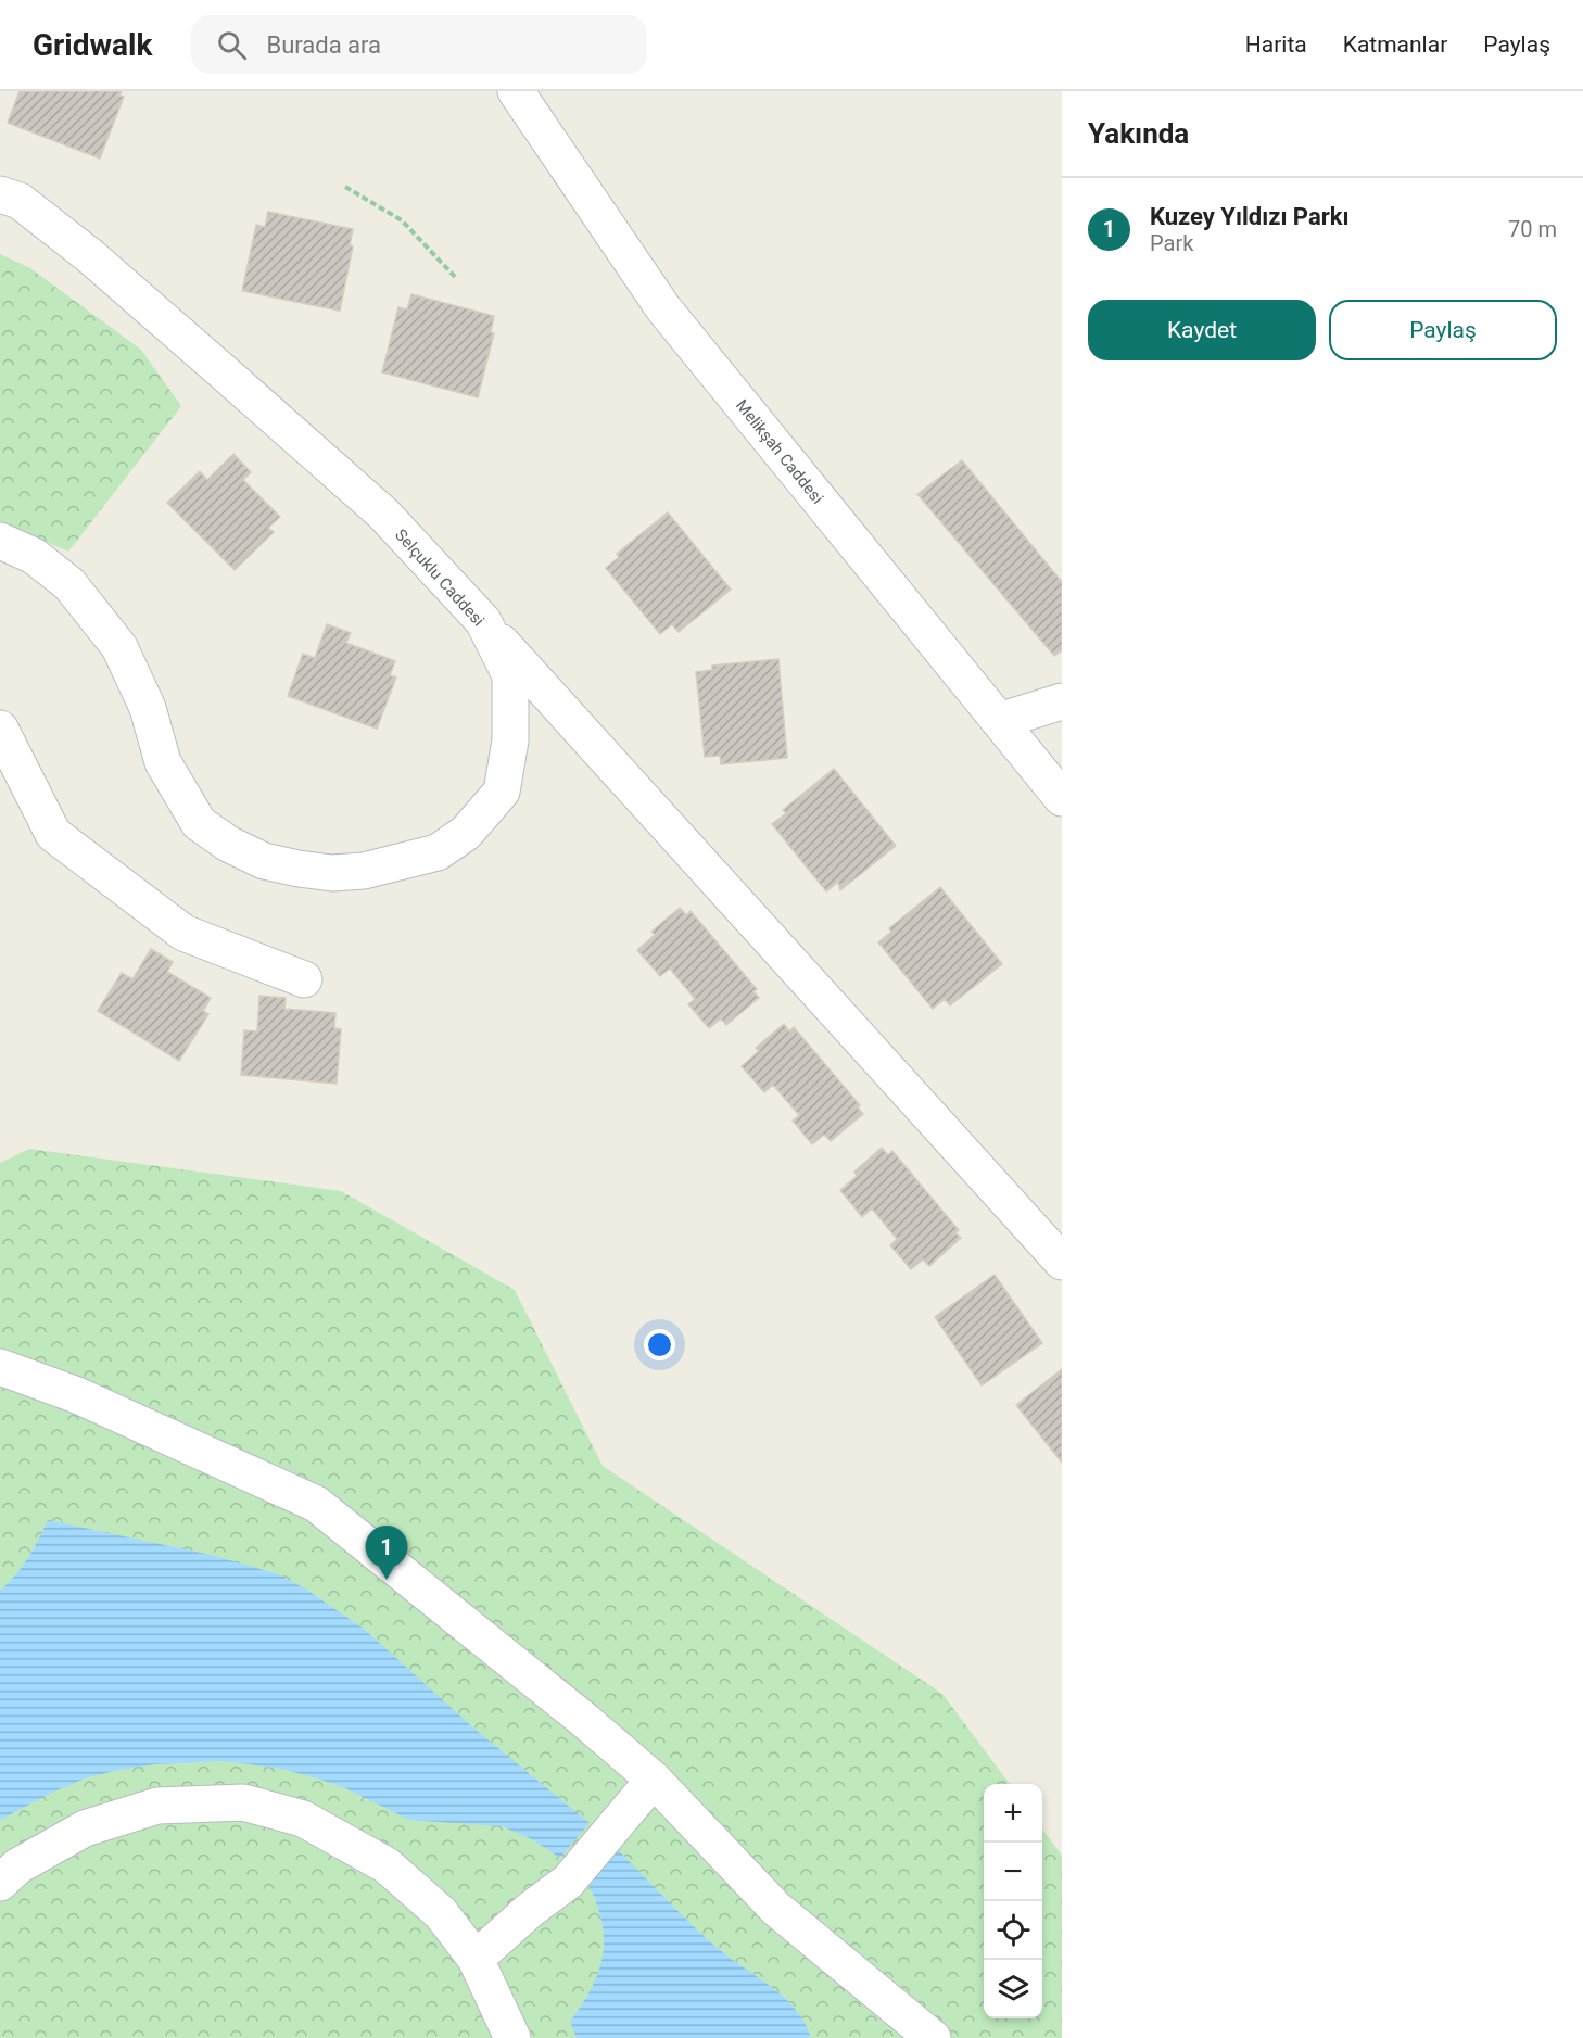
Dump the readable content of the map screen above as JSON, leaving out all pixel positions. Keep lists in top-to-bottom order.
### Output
{
  "streets": {
    "street": ["Melikşah Caddesi", "Selçuklu Caddesi"]
  },
  "page": {
    "header": "Gridwalk",
    "search": "Burada ara",
    "nav": ["Harita", "Katmanlar", "Paylaş"],
    "heading": "Yakında",
    "list": [
      {
        "mark": "1",
        "name": "Kuzey Yıldızı Parkı",
        "note": "Park",
        "value": "70 m"
      }
    ],
    "buttons": ["Kaydet", "Paylaş"],
    "pins": "1",
    "map_buttons": ["+", "−"]
  }
}
